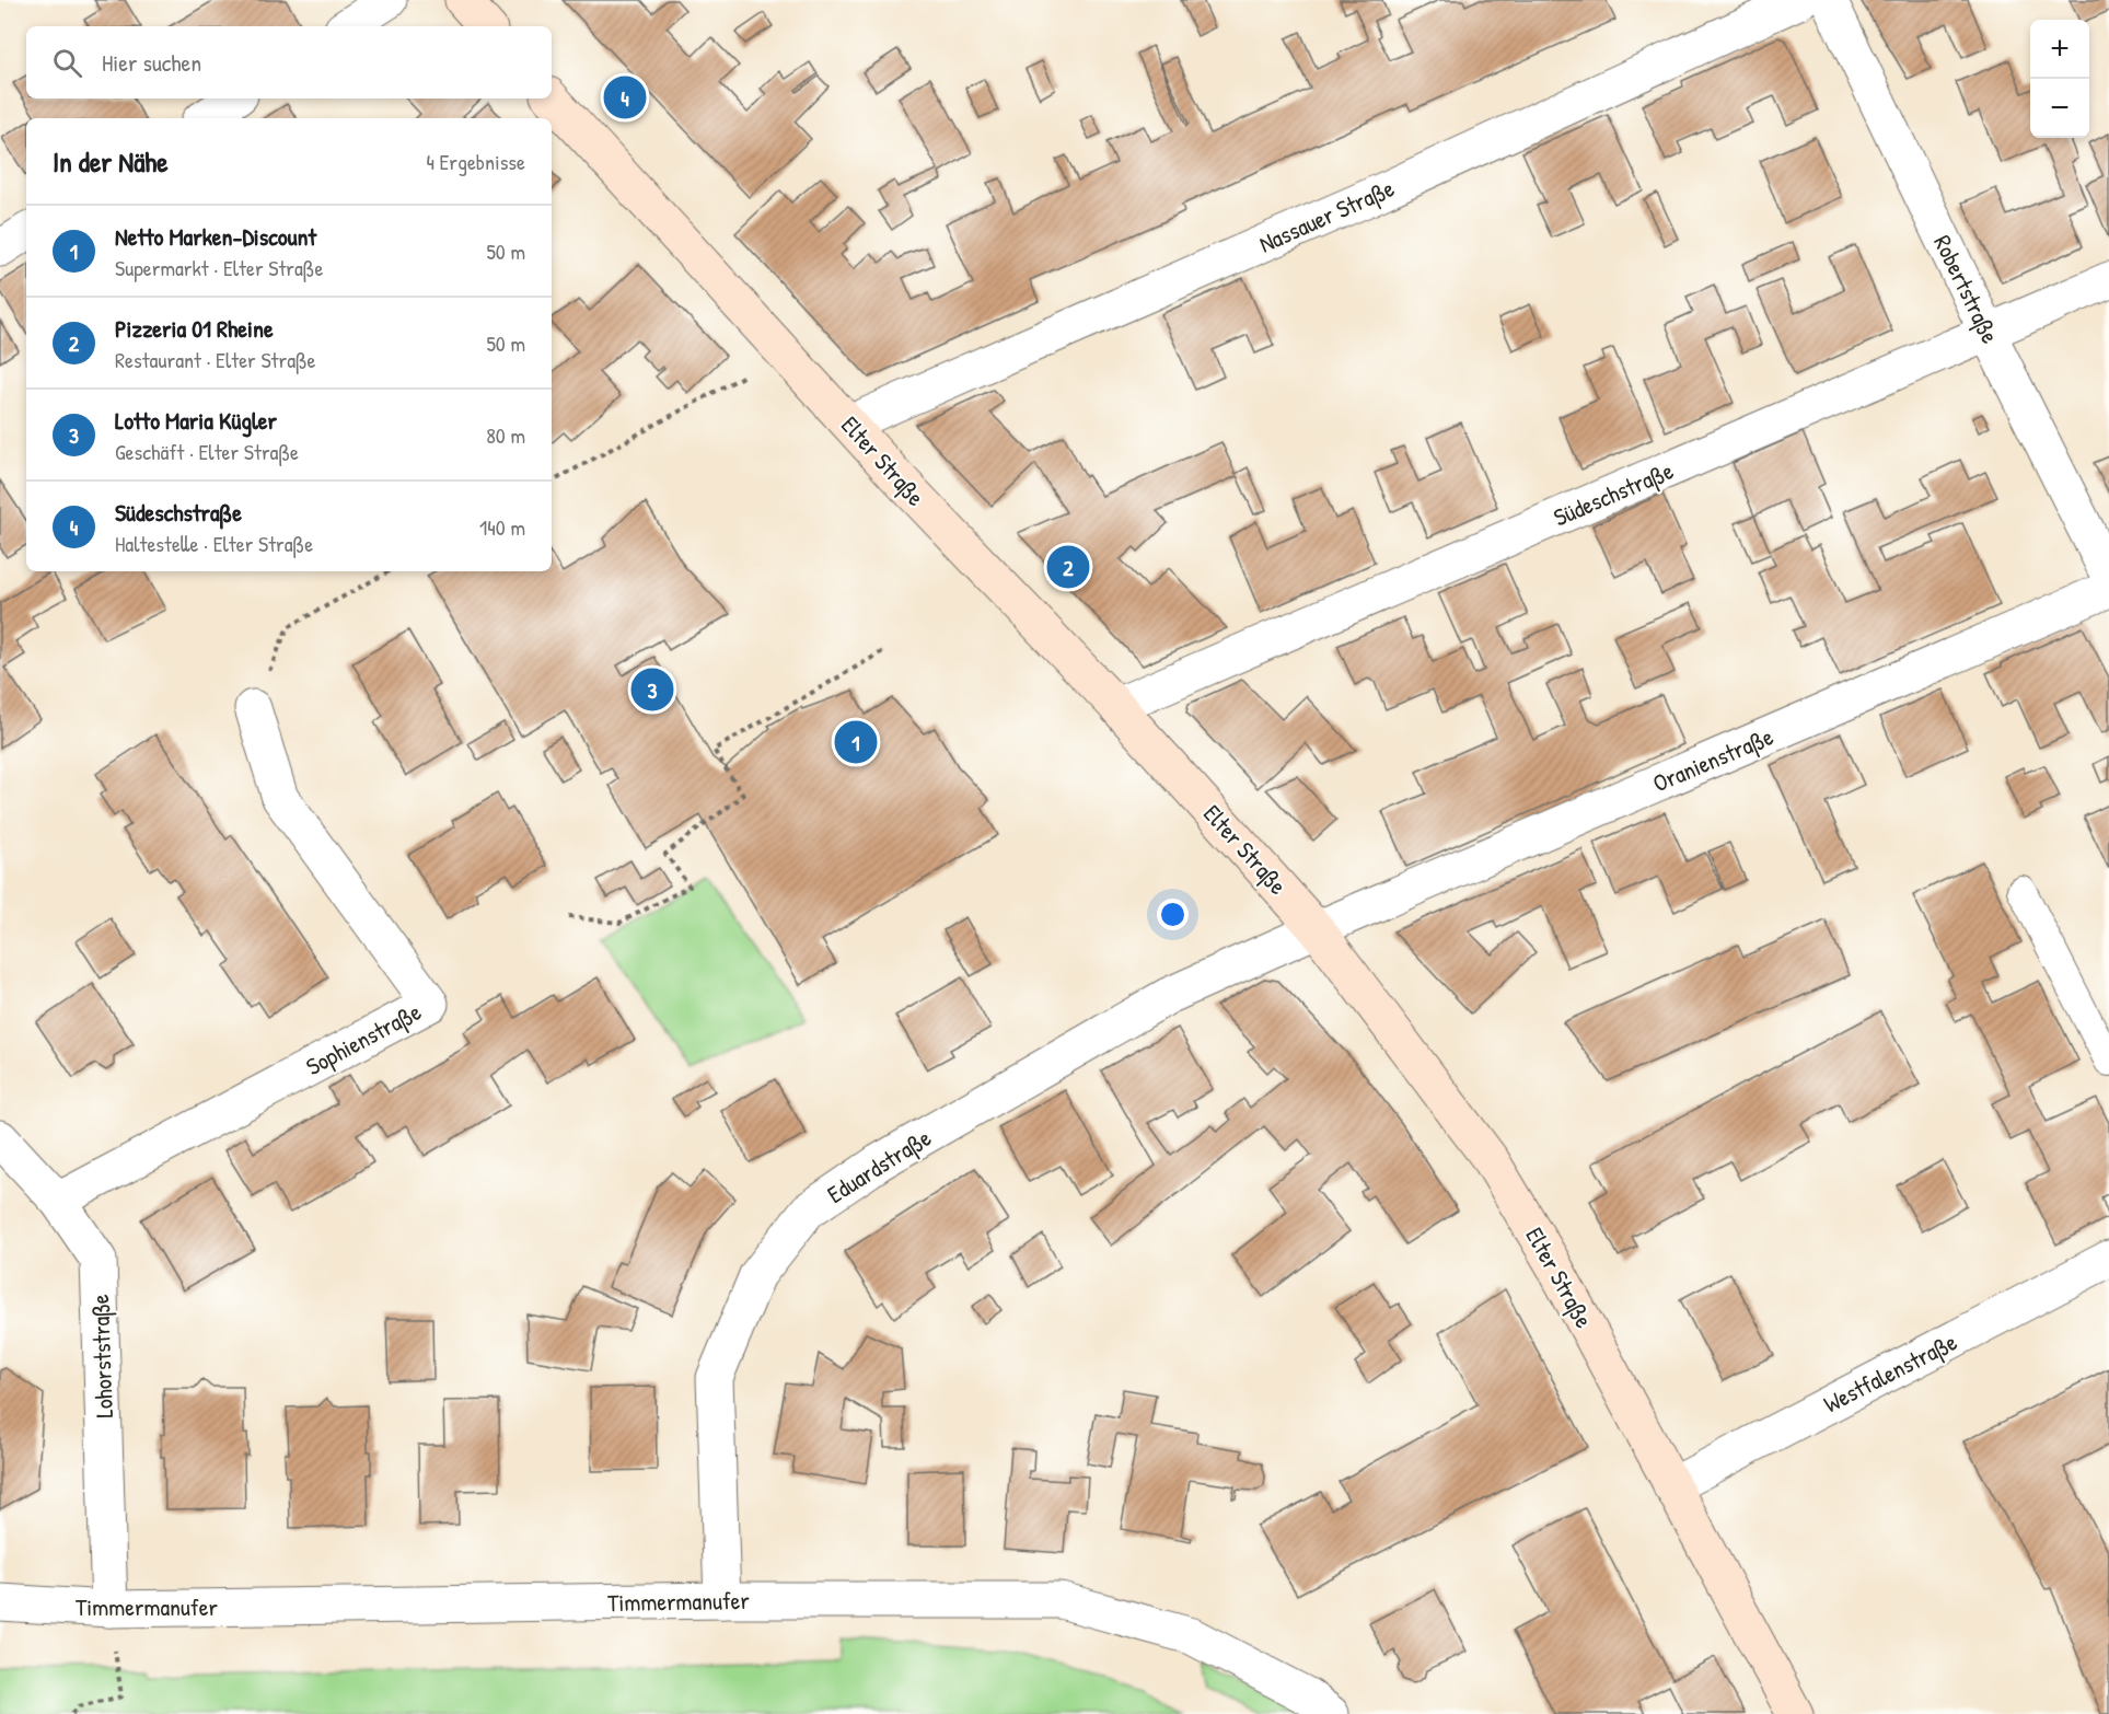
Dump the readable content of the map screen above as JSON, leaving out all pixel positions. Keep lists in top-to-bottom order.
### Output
{
  "streets": {
    "main road": ["Elter Straße"],
    "street": [
      "Nassauer Straße",
      "Robertstraße",
      "Südeschstraße",
      "Oranienstraße",
      "Sophienstraße",
      "Eduardstraße",
      "Lohorststraße",
      "Westfalenstraße",
      "Timmermanufer"
    ]
  },
  "crossings": [
    ["Nassauer Straße", "Elter Straße"],
    ["Robertstraße", "Südeschstraße"],
    ["Elter Straße", "Südeschstraße"],
    ["Elter Straße", "Oranienstraße"],
    ["Elter Straße", "Eduardstraße"],
    ["Elter Straße", "Westfalenstraße"],
    ["Oranienstraße", "Eduardstraße"],
    ["Sophienstraße", "Lohorststraße"],
    ["Eduardstraße", "Timmermanufer"],
    ["Lohorststraße", "Timmermanufer"]
  ],
  "page": {
    "map_buttons": ["+", "−"],
    "search": "Hier suchen",
    "pins": [
      "4",
      "2",
      "3",
      "1"
    ],
    "heading": ["In der Nähe", "4 Ergebnisse"],
    "list": [
      {
        "mark": "1",
        "name": "Netto Marken-Discount",
        "note": "Supermarkt · Elter Straße",
        "value": "50 m"
      },
      {
        "mark": "2",
        "name": "Pizzeria 01 Rheine",
        "note": "Restaurant · Elter Straße",
        "value": "50 m"
      },
      {
        "mark": "3",
        "name": "Lotto Maria Kügler",
        "note": "Geschäft · Elter Straße",
        "value": "80 m"
      },
      {
        "mark": "4",
        "name": "Südeschstraße",
        "note": "Haltestelle · Elter Straße",
        "value": "140 m"
      }
    ]
  }
}
